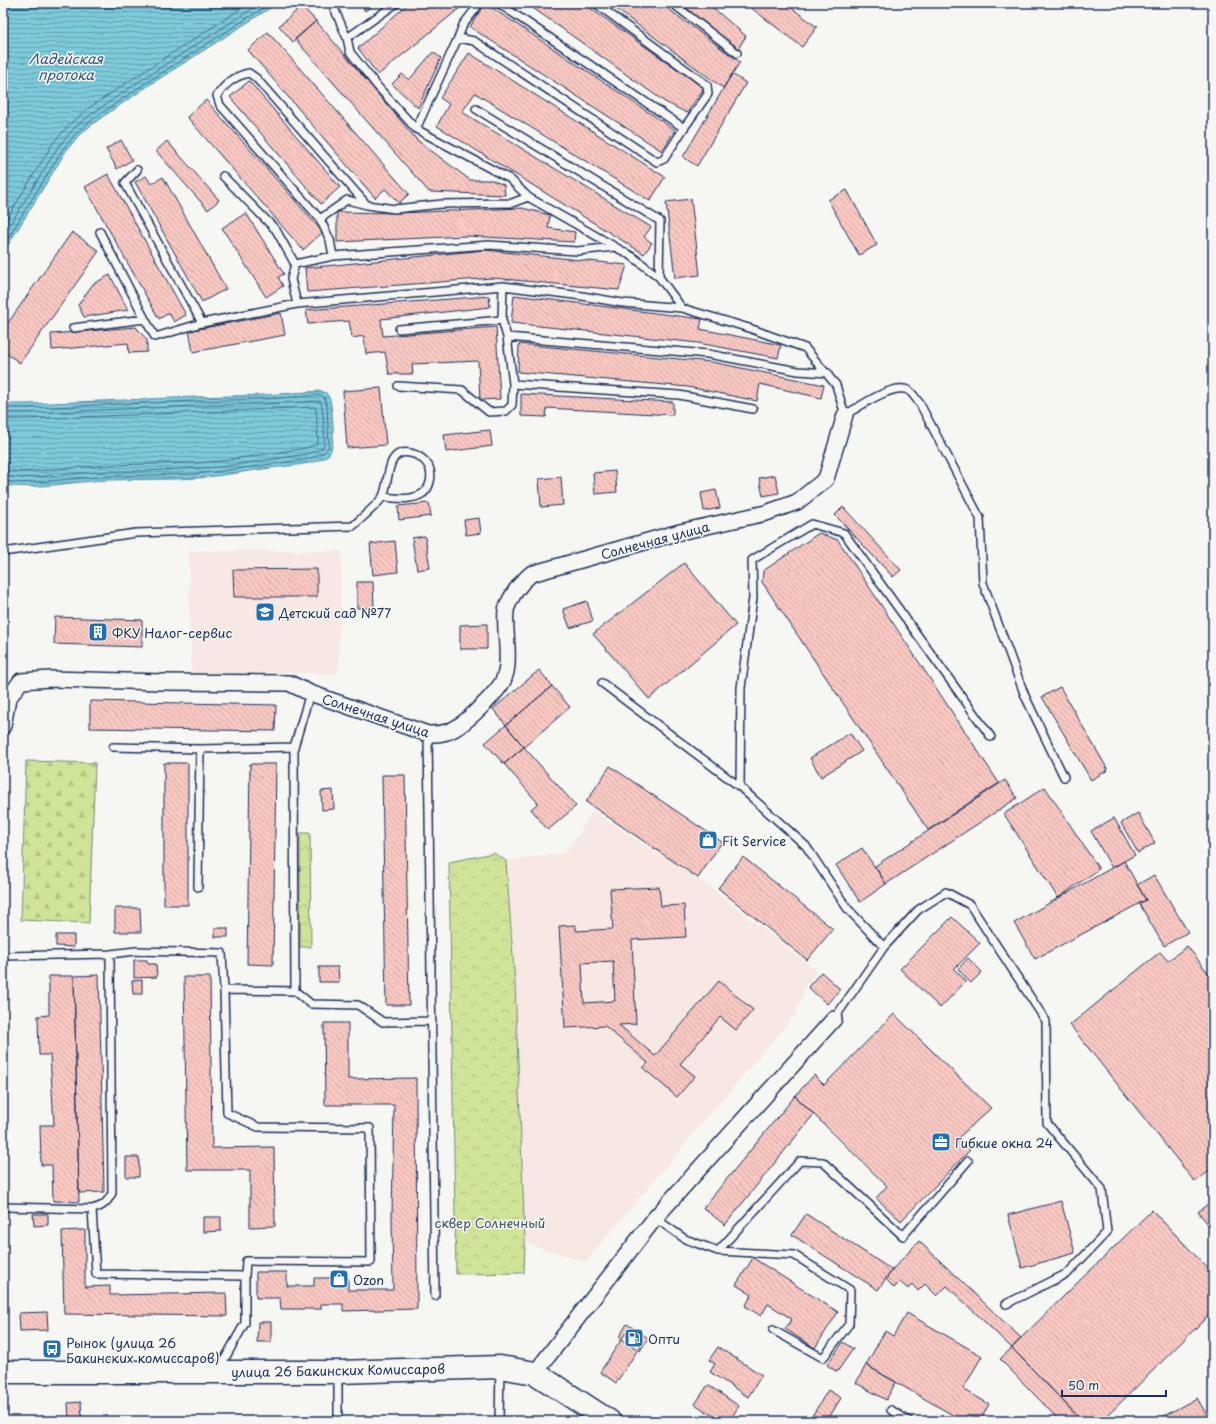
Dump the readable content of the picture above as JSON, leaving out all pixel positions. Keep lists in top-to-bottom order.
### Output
{
  "streets": {
    "main road": ["улица 26 Бакинских Комиссаров"],
    "street": ["Солнечная улица"]
  },
  "water": ["Ладейская протока"],
  "parks": ["сквер Солнечный"],
  "places": {
    "school or university": ["Детский сад №77"],
    "building": ["ФКУ Налог-сервис"],
    "shop": ["Fit Service", "Ozon"],
    "office": ["Гибкие окна 24"],
    "fuel station": ["Опти"],
    "bus stop": ["Рынок (улица 26 Бакинских комиссаров)"]
  },
  "scale_bar": "50 m"
}
